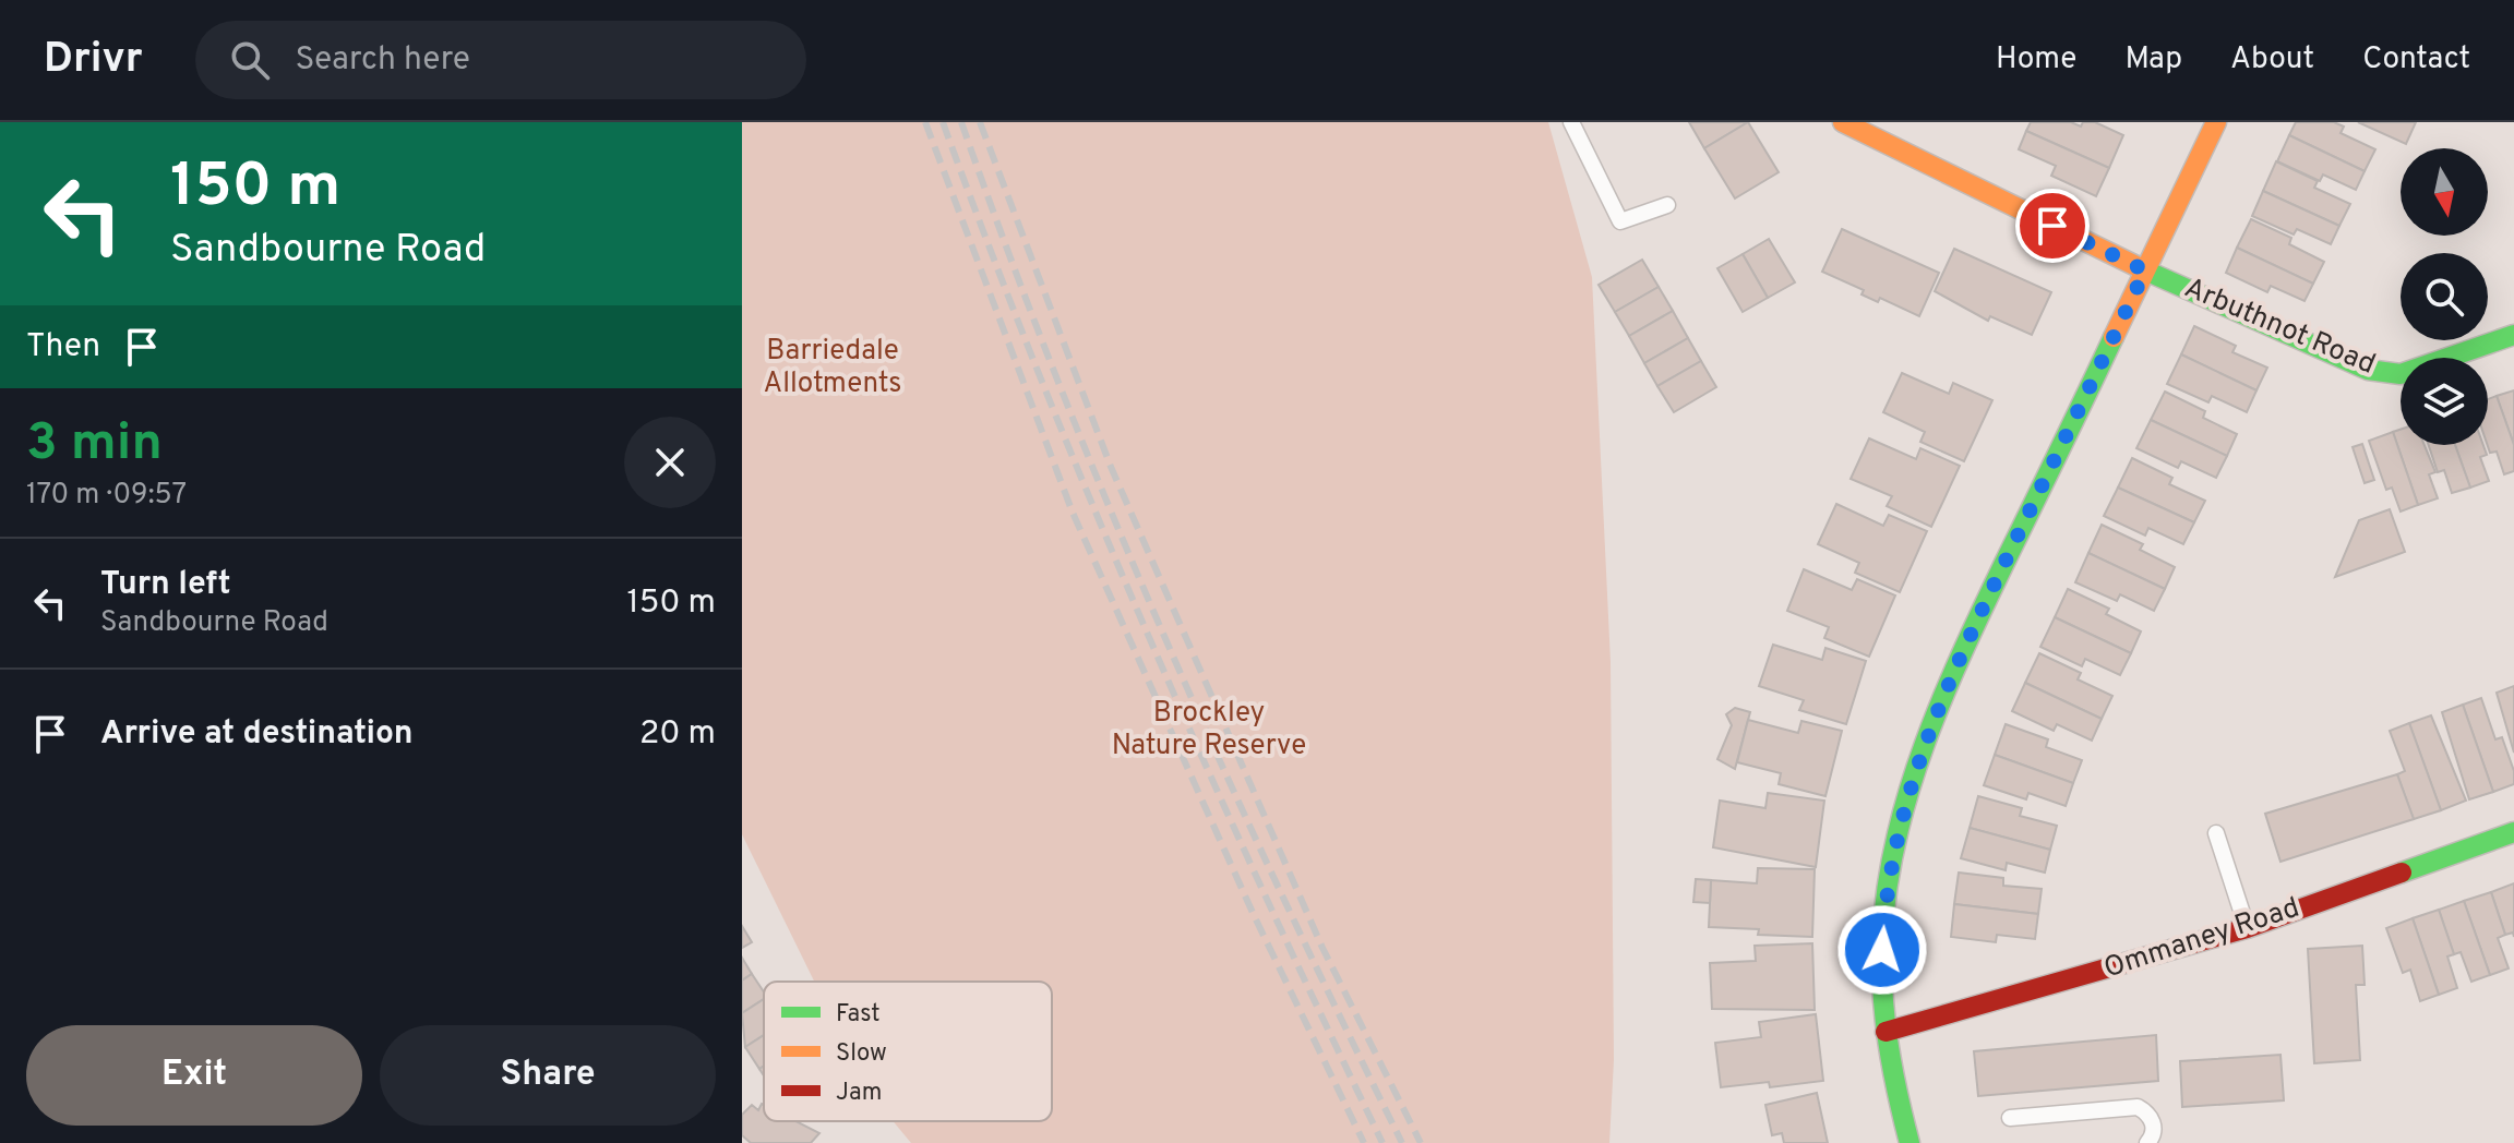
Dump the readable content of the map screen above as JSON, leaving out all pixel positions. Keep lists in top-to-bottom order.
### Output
{
  "streets": {
    "street": ["Arbuthnot Road", "Ommaney Road"]
  },
  "parks": ["Barriedale Allotments", "Brockley Nature Reserve"],
  "legend": ["Fast", "Slow", "Jam"],
  "north": "bottom",
  "page": {
    "header": "Drivr",
    "search": "Search here",
    "nav": [
      "Home",
      "Map",
      "About",
      "Contact"
    ],
    "turn": ["150 m", "Sandbourne Road"],
    "then": "Then",
    "heading": ["3 min", "170 m · 09:57"],
    "list": [
      {
        "name": "Turn left",
        "note": "Sandbourne Road",
        "value": "150 m"
      },
      {
        "name": "Arrive at destination",
        "value": "20 m"
      }
    ],
    "buttons": ["Exit", "Share"]
  }
}
